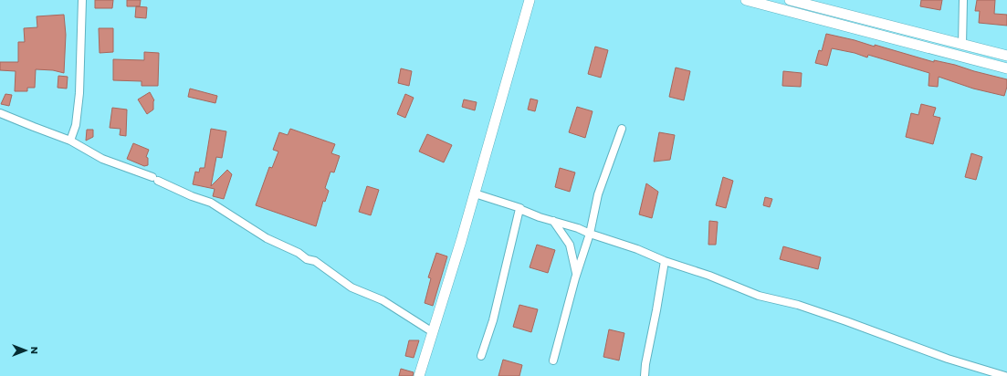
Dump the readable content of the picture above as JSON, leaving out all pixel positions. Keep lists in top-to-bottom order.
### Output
{
  "north": "right"
}
